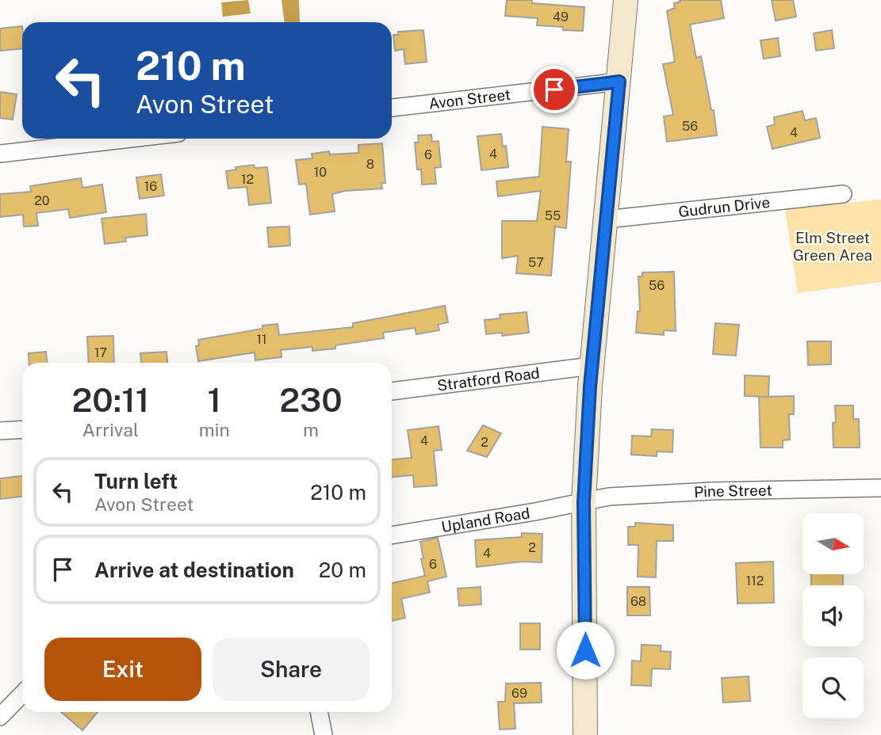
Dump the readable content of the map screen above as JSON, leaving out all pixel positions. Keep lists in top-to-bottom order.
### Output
{
  "streets": {
    "street": [
      "Avon Street",
      "Gudrun Drive",
      "Stratford Road",
      "Pine Street",
      "Upland Road"
    ]
  },
  "crossings": [
    ["Pine Street", "Upland Road"]
  ],
  "parks": ["Elm Street Green Area"],
  "house_numbers": [
    "49",
    "56",
    "4",
    "4",
    "6",
    "8",
    "10",
    "12",
    "16",
    "20",
    "55",
    "57",
    "56",
    "11",
    "17",
    "4",
    "2",
    "2",
    "4",
    "6",
    "112",
    "68",
    "69"
  ],
  "north": "right",
  "page": {
    "turn": ["210 m", "Avon Street"],
    "eta": [
      "20:11",
      "Arrival",
      "1",
      "min",
      "230",
      "m"
    ],
    "list": [
      {
        "name": "Turn left",
        "note": "Avon Street",
        "value": "210 m"
      },
      {
        "name": "Arrive at destination",
        "value": "20 m"
      }
    ],
    "buttons": ["Exit", "Share"]
  }
}
